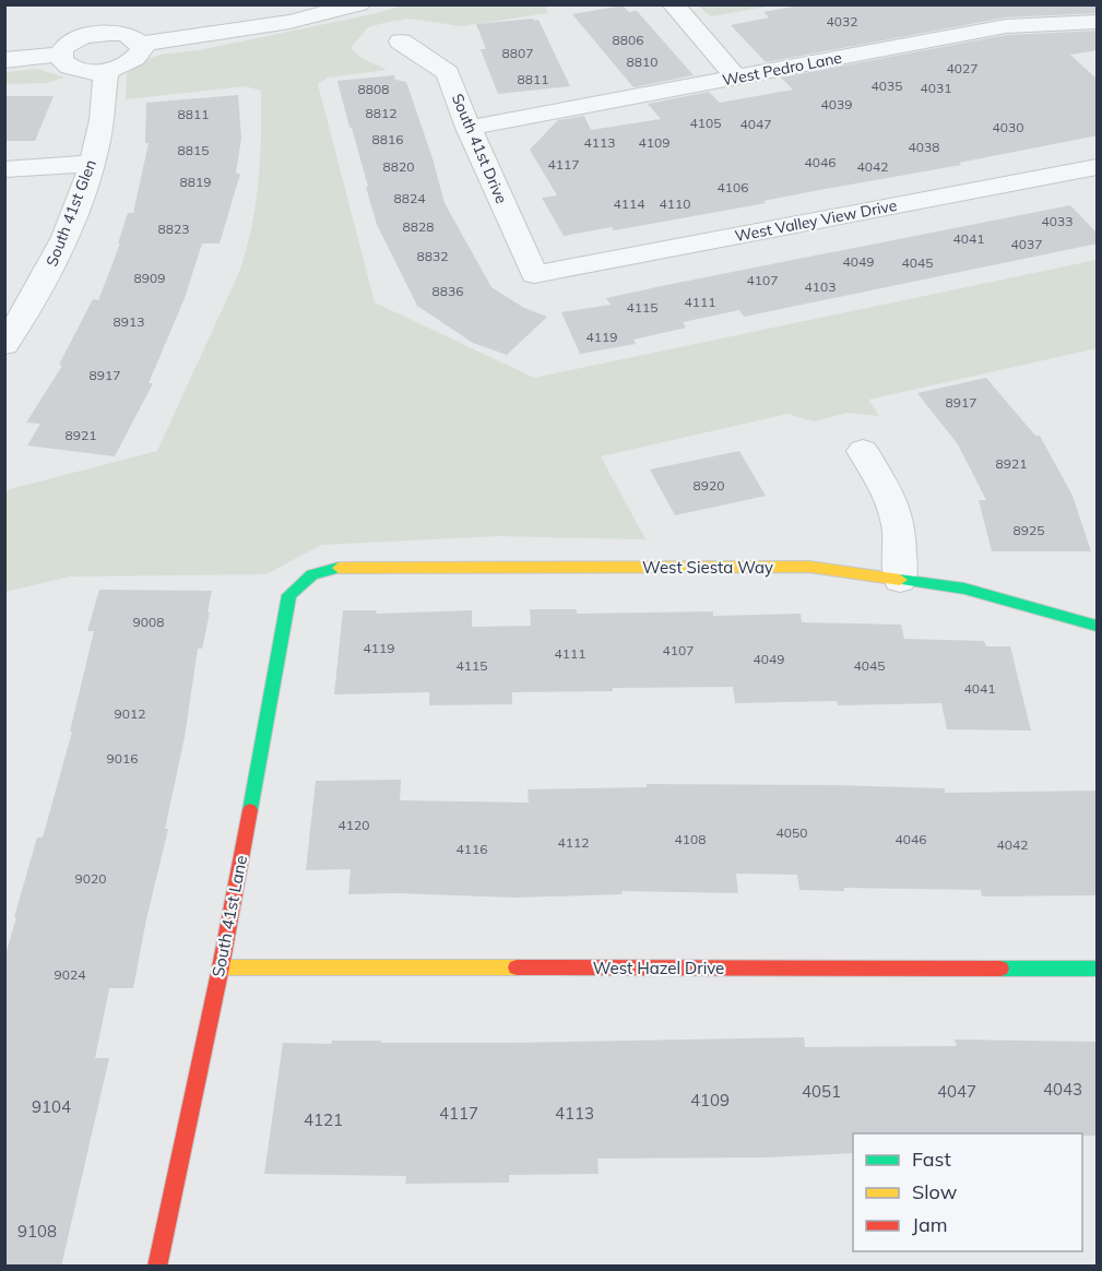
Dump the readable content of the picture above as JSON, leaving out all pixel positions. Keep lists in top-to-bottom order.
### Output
{
  "streets": {
    "street": [
      "West Pedro Lane",
      "South 41st Drive",
      "South 41st Glen",
      "West Valley View Drive",
      "West Siesta Way",
      "South 41st Lane",
      "West Hazel Drive"
    ]
  },
  "crossings": [
    ["West Pedro Lane", "South 41st Drive"],
    ["South 41st Drive", "West Valley View Drive"],
    ["West Siesta Way", "South 41st Lane"],
    ["South 41st Lane", "West Hazel Drive"]
  ],
  "house_numbers": [
    "4032",
    "8806",
    "8807",
    "8810",
    "4027",
    "8811",
    "4035",
    "4031",
    "8808",
    "4039",
    "8812",
    "8811",
    "4105",
    "4047",
    "4030",
    "8816",
    "4113",
    "4109",
    "4038",
    "8815",
    "4046",
    "4117",
    "8820",
    "4042",
    "8819",
    "4106",
    "8824",
    "4114",
    "4110",
    "4033",
    "8828",
    "8823",
    "4041",
    "4037",
    "8832",
    "4049",
    "4045",
    "8909",
    "4107",
    "4103",
    "8836",
    "4111",
    "4115",
    "8913",
    "4119",
    "8917",
    "8917",
    "8921",
    "8921",
    "8920",
    "8925",
    "9008",
    "4119",
    "4107",
    "4111",
    "4049",
    "4115",
    "4045",
    "4041",
    "9012",
    "9016",
    "4120",
    "4050",
    "4108",
    "4046",
    "4112",
    "4042",
    "4116",
    "9020",
    "9024",
    "4043",
    "4051",
    "4047",
    "4109",
    "9104",
    "4117",
    "4113",
    "4121",
    "9108"
  ],
  "legend": ["Fast", "Slow", "Jam"]
}
